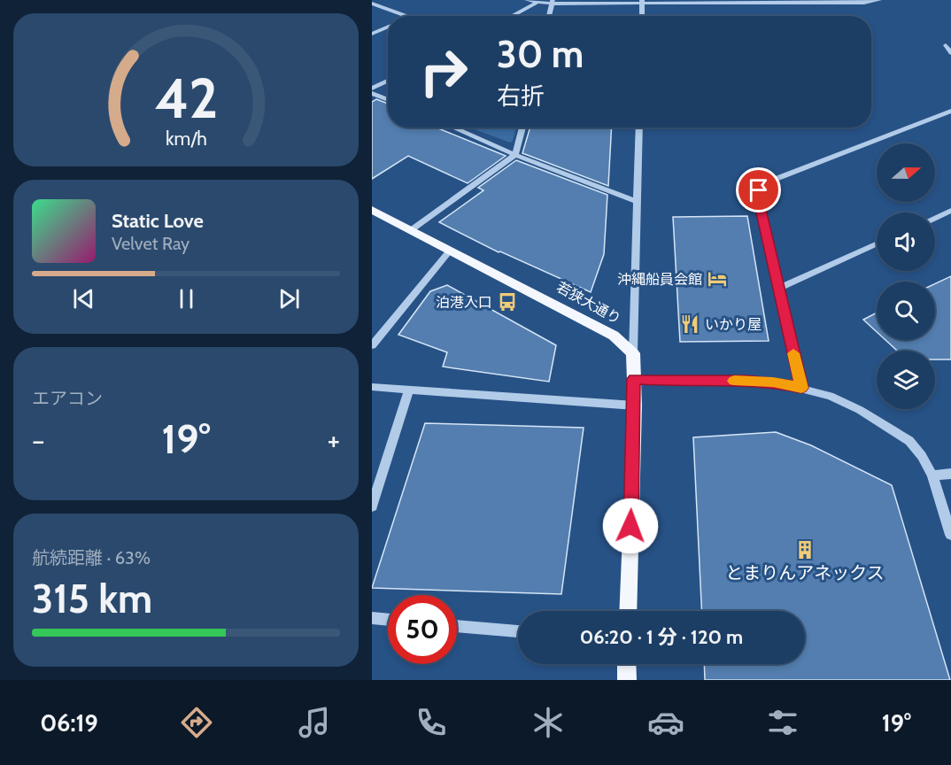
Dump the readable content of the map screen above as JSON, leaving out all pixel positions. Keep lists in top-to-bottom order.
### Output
{
  "streets": {
    "main road": ["若狭大通り"]
  },
  "places": {
    "hotel": ["沖縄船員会館"],
    "bus stop": ["泊港入口"],
    "restaurant": ["いかり屋"],
    "building": ["とまりんアネックス"]
  },
  "north": "right",
  "page": {
    "turn": ["30 m", "右折"],
    "song": ["Static Love", "Velvet Ray"],
    "tile": [
      "エアコン",
      ["航続距離 · 63%", "315 km"]
    ],
    "heat": ["−", "19°", "+"],
    "limit": "50",
    "trip": "06:20 · 1 分 · 120 m",
    "tabs": ["06:19", "19°"],
    "gauge": ["42", "km/h"]
  }
}
